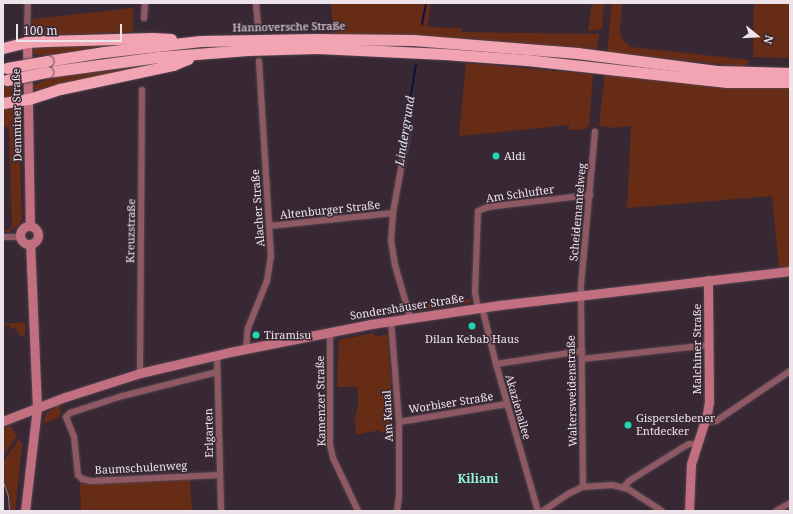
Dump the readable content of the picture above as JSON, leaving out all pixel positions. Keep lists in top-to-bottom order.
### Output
{
  "streets": {
    "highway": ["Hannoversche Straße"],
    "street": [
      "Demminer Straße",
      "Am Schlufter",
      "Alacher Straße",
      "Altenburger Straße",
      "Scheidemantelweg",
      "Kreuzstraße",
      "Sondershäuser Straße",
      "Malchiner Straße",
      "Waltersweidenstraße",
      "Kamenzer Straße",
      "Worbiser Straße",
      "Akazienallee",
      "Am Kanal",
      "Erlgarten",
      "Baumschulenweg"
    ]
  },
  "crossings": [
    ["Am Schlufter", "Scheidemantelweg"],
    ["Am Schlufter", "Sondershäuser Straße"],
    ["Am Schlufter", "Akazienallee"],
    ["Alacher Straße", "Altenburger Straße"],
    ["Alacher Straße", "Sondershäuser Straße"],
    ["Scheidemantelweg", "Sondershäuser Straße"],
    ["Scheidemantelweg", "Waltersweidenstraße"],
    ["Kreuzstraße", "Sondershäuser Straße"],
    ["Sondershäuser Straße", "Malchiner Straße"],
    ["Sondershäuser Straße", "Waltersweidenstraße"],
    ["Sondershäuser Straße", "Kamenzer Straße"],
    ["Sondershäuser Straße", "Akazienallee"],
    ["Sondershäuser Straße", "Am Kanal"],
    ["Sondershäuser Straße", "Erlgarten"],
    ["Worbiser Straße", "Akazienallee"],
    ["Worbiser Straße", "Am Kanal"],
    ["Erlgarten", "Baumschulenweg"]
  ],
  "districts": ["Kiliani"],
  "water": ["Lindergrund"],
  "places": [
    "Aldi",
    "Dilan Kebab Haus",
    "Tiramisu",
    "Gisperslebener Entdecker"
  ],
  "scale_bar": "100 m",
  "north": "right"
}
